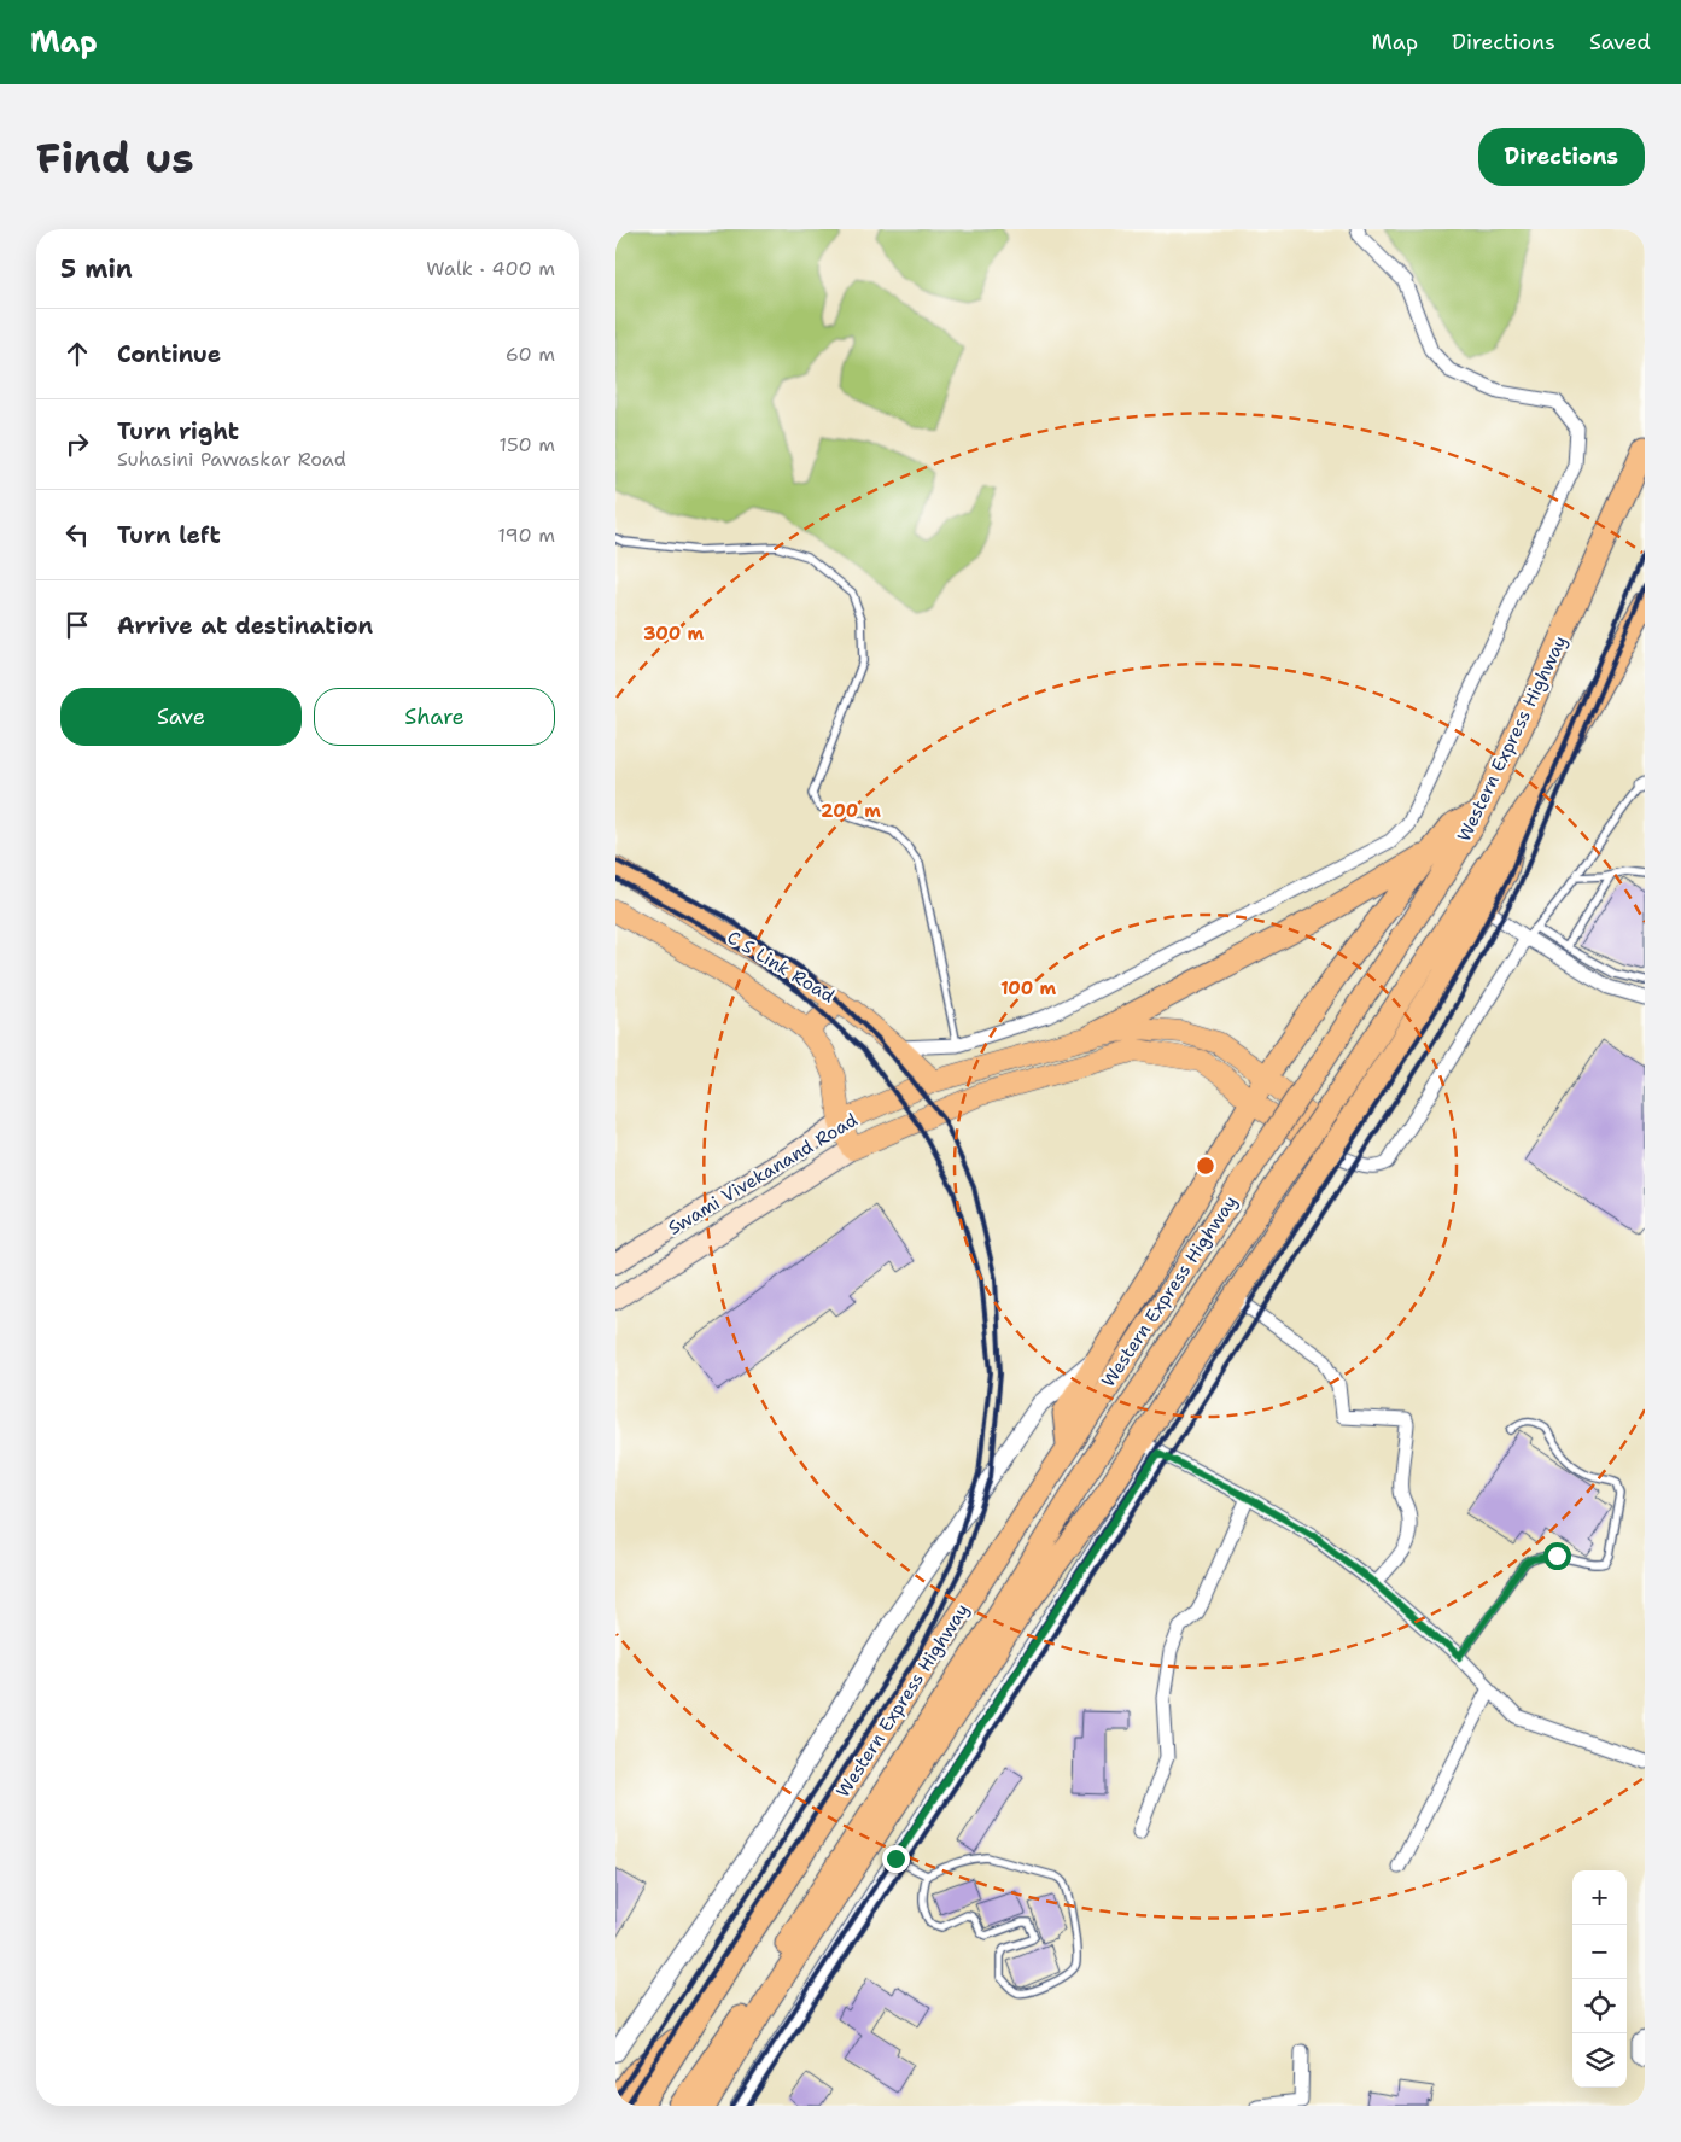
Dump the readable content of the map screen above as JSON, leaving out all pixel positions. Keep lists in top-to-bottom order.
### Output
{
  "streets": {
    "highway": ["Western Express Highway"],
    "main road": ["C S Link Road", "Swami Vivekanand Road"]
  },
  "crossings": [
    ["C S Link Road", "Swami Vivekanand Road"]
  ],
  "page": {
    "header": "Map",
    "nav": ["Map", "Directions", "Saved"],
    "buttons": [
      "Directions",
      ["Save", "Share"]
    ],
    "title": "Find us",
    "heading": ["5 min", "Walk · 400 m"],
    "list": [
      ["Continue", "60 m"],
      ["Turn right", "Suhasini Pawaskar Road", "150 m"],
      ["Turn left", "190 m"],
      "Arrive at destination"
    ],
    "map_buttons": ["+", "−"]
  },
  "rings": ["300 m", "200 m", "100 m"]
}
